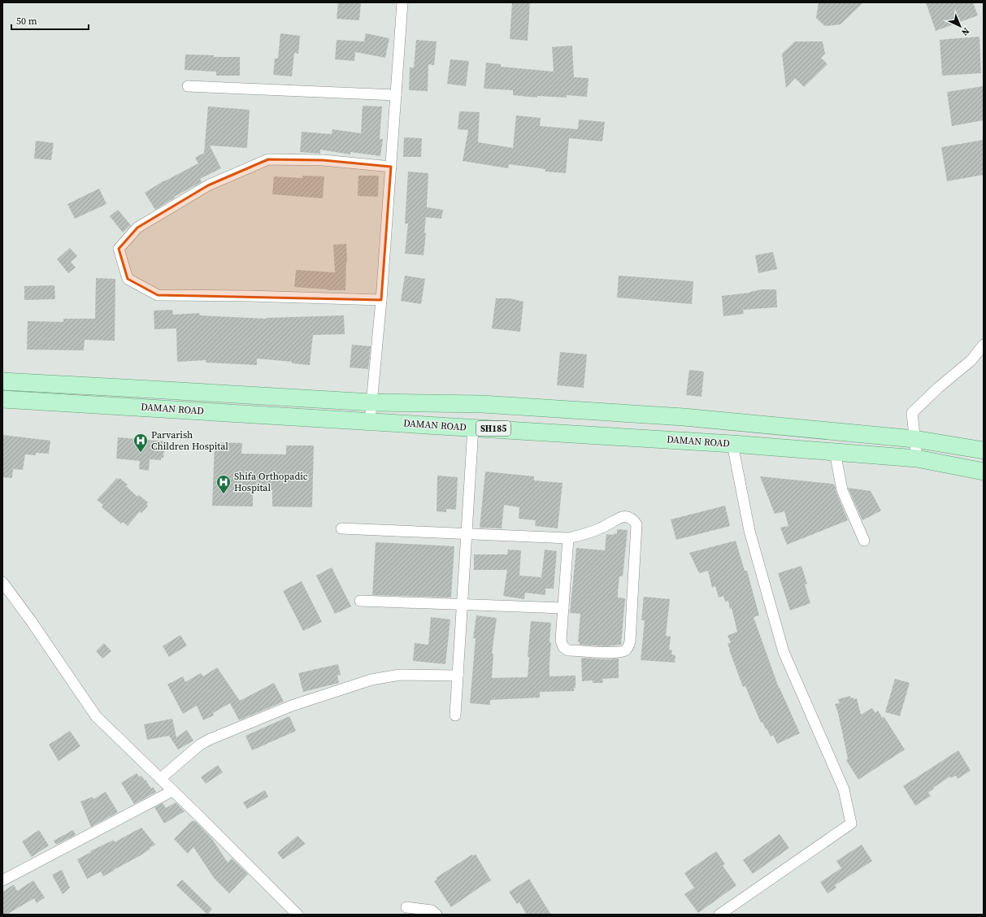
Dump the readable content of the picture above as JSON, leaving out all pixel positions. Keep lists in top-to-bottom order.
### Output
{
  "streets": {
    "main road": ["DAMAN ROAD", "SH185"]
  },
  "places": {
    "hospital": ["Parvarish Children Hospital", "Shifa Orthopadic Hospital"]
  },
  "scale_bar": "50 m",
  "north": "bottom right"
}
